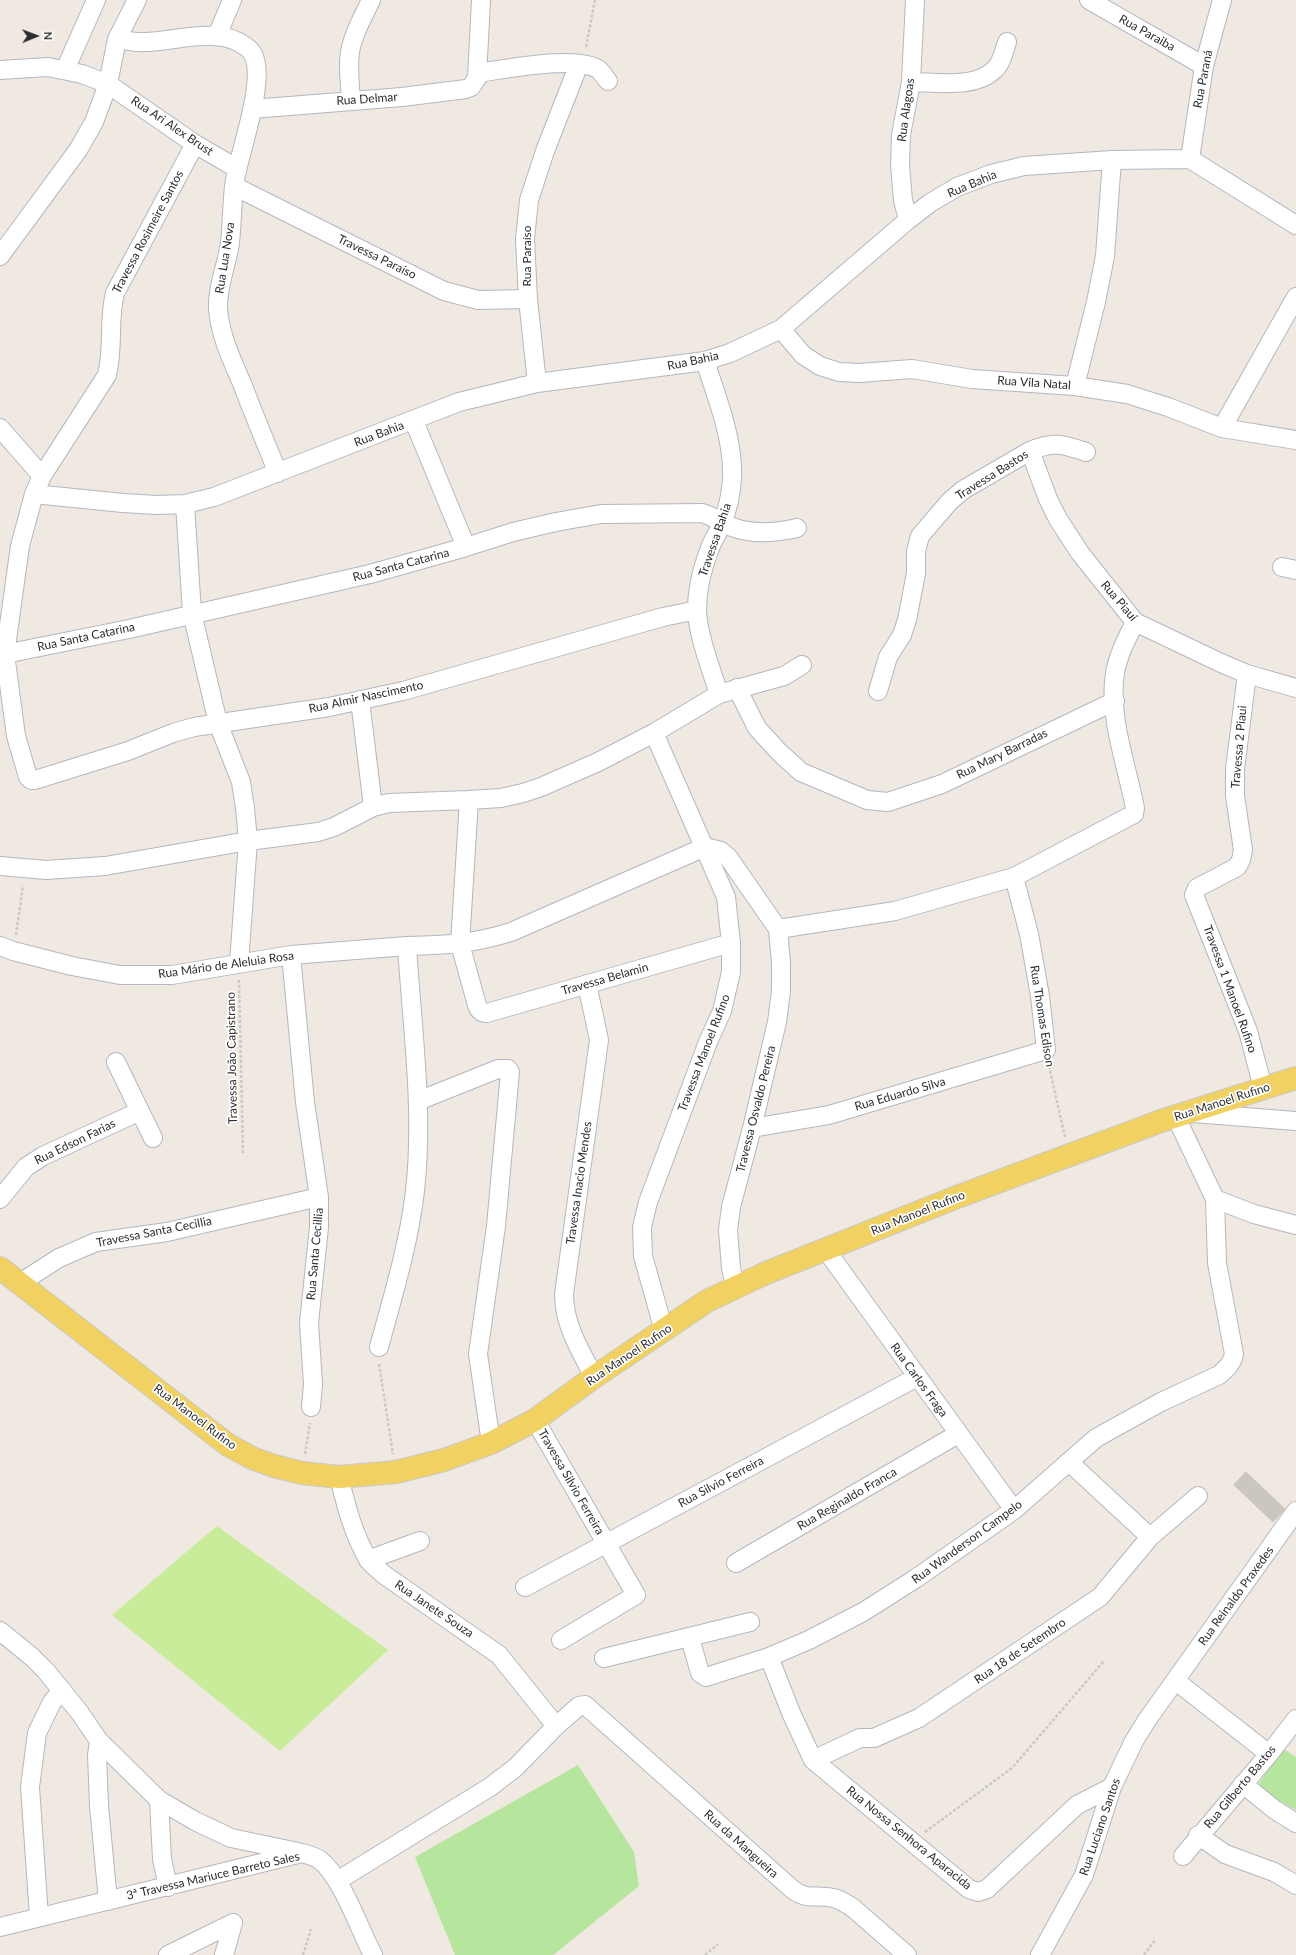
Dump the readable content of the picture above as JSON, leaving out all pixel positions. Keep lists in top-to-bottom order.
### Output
{
  "streets": {
    "main road": ["Rua Manoel Rufino"],
    "street": [
      "Rua Paraiba",
      "Rua Paraná",
      "Rua Delmar",
      "Rua Alagoas",
      "Rua Ari Alex Brust",
      "Rua Bahia",
      "Travessa Rosimeire Santos",
      "Rua Paraíso",
      "Travessa Paraíso",
      "Rua Lua Nova",
      "Rua Vila Natal",
      "Travessa Bastos",
      "Travessa Bahia",
      "Rua Santa Catarina",
      "Rua Piauí",
      "Rua Almir Nascimento",
      "Travessa 2 Piaui",
      "Rua Mary Barradas",
      "Rua Mário de Aleluia Rosa",
      "Travessa Belamin",
      "Travessa 1 Manoel Rufino",
      "Rua Thomas Edison",
      "Travessa Manoel Rufino",
      "Rua Eduardo Silva",
      "Travessa Osvaldo Pereira",
      "Rua Edson Farias",
      "Travessa Inacio Mendes",
      "Travessa Santa Cecillia",
      "Rua Santa Cecillia",
      "Rua Carlos Fraga",
      "Travessa Silvio Ferreira",
      "Rua Silvio Ferreira",
      "Rua Reginaldo Franca",
      "Rua Wanderson Campelo",
      "Rua Reinaldo Praxedes",
      "Rua Janete Souza",
      "Rua 18 de Setembro",
      "Rua Gilberto Bastos",
      "Rua Luciano Santos",
      "Rua Nossa Senhora Aparacida",
      "Rua da Mangueira",
      "3ª Travessa Mariuce Barreto Sales"
    ],
    "path": ["Travessa João Capistrano"]
  },
  "crossings": [
    ["Rua Paraiba", "Rua Paraná"],
    ["Rua Paraná", "Rua Bahia"],
    ["Rua Delmar", "Rua Lua Nova"],
    ["Rua Alagoas", "Rua Bahia"],
    ["Rua Ari Alex Brust", "Travessa Rosimeire Santos"],
    ["Rua Ari Alex Brust", "Rua Lua Nova"],
    ["Rua Bahia", "Travessa Rosimeire Santos"],
    ["Rua Bahia", "Rua Paraíso"],
    ["Rua Bahia", "Rua Lua Nova"],
    ["Rua Bahia", "Rua Vila Natal"],
    ["Rua Bahia", "Travessa Bahia"],
    ["Travessa Rosimeire Santos", "Rua Santa Catarina"],
    ["Travessa Rosimeire Santos", "Rua Almir Nascimento"],
    ["Rua Paraíso", "Travessa Paraíso"],
    ["Travessa Paraíso", "Rua Lua Nova"],
    ["Travessa Bastos", "Rua Piauí"],
    ["Travessa Bahia", "Rua Santa Catarina"],
    ["Travessa Bahia", "Rua Almir Nascimento"],
    ["Rua Piauí", "Travessa 2 Piaui"],
    ["Travessa 2 Piaui", "Travessa 1 Manoel Rufino"],
    ["Rua Mário de Aleluia Rosa", "Travessa Belamin"],
    ["Rua Mário de Aleluia Rosa", "Travessa Manoel Rufino"],
    ["Rua Mário de Aleluia Rosa", "Travessa João Capistrano"],
    ["Rua Mário de Aleluia Rosa", "Rua Santa Cecillia"],
    ["Travessa Belamin", "Travessa Manoel Rufino"],
    ["Travessa Belamin", "Travessa Inacio Mendes"],
    ["Travessa 1 Manoel Rufino", "Rua Manoel Rufino"],
    ["Rua Thomas Edison", "Rua Eduardo Silva"],
    ["Rua Thomas Edison", "Rua Manoel Rufino"],
    ["Travessa Manoel Rufino", "Rua Manoel Rufino"],
    ["Rua Eduardo Silva", "Travessa Osvaldo Pereira"],
    ["Rua Manoel Rufino", "Travessa Osvaldo Pereira"],
    ["Rua Manoel Rufino", "Travessa Inacio Mendes"],
    ["Rua Manoel Rufino", "Travessa Santa Cecillia"],
    ["Rua Manoel Rufino", "Rua Carlos Fraga"],
    ["Rua Manoel Rufino", "Travessa Silvio Ferreira"],
    ["Rua Manoel Rufino", "Rua Janete Souza"],
    ["Travessa Santa Cecillia", "Rua Santa Cecillia"],
    ["Rua Carlos Fraga", "Rua Silvio Ferreira"],
    ["Rua Carlos Fraga", "Rua Reginaldo Franca"],
    ["Rua Carlos Fraga", "Rua Wanderson Campelo"],
    ["Travessa Silvio Ferreira", "Rua Silvio Ferreira"],
    ["Rua Wanderson Campelo", "Rua Nossa Senhora Aparacida"],
    ["Rua Reinaldo Praxedes", "Rua Luciano Santos"],
    ["Rua Janete Souza", "Rua da Mangueira"],
    ["Rua 18 de Setembro", "Rua Nossa Senhora Aparacida"],
    ["Rua Luciano Santos", "Rua Nossa Senhora Aparacida"]
  ],
  "north": "right"
}
